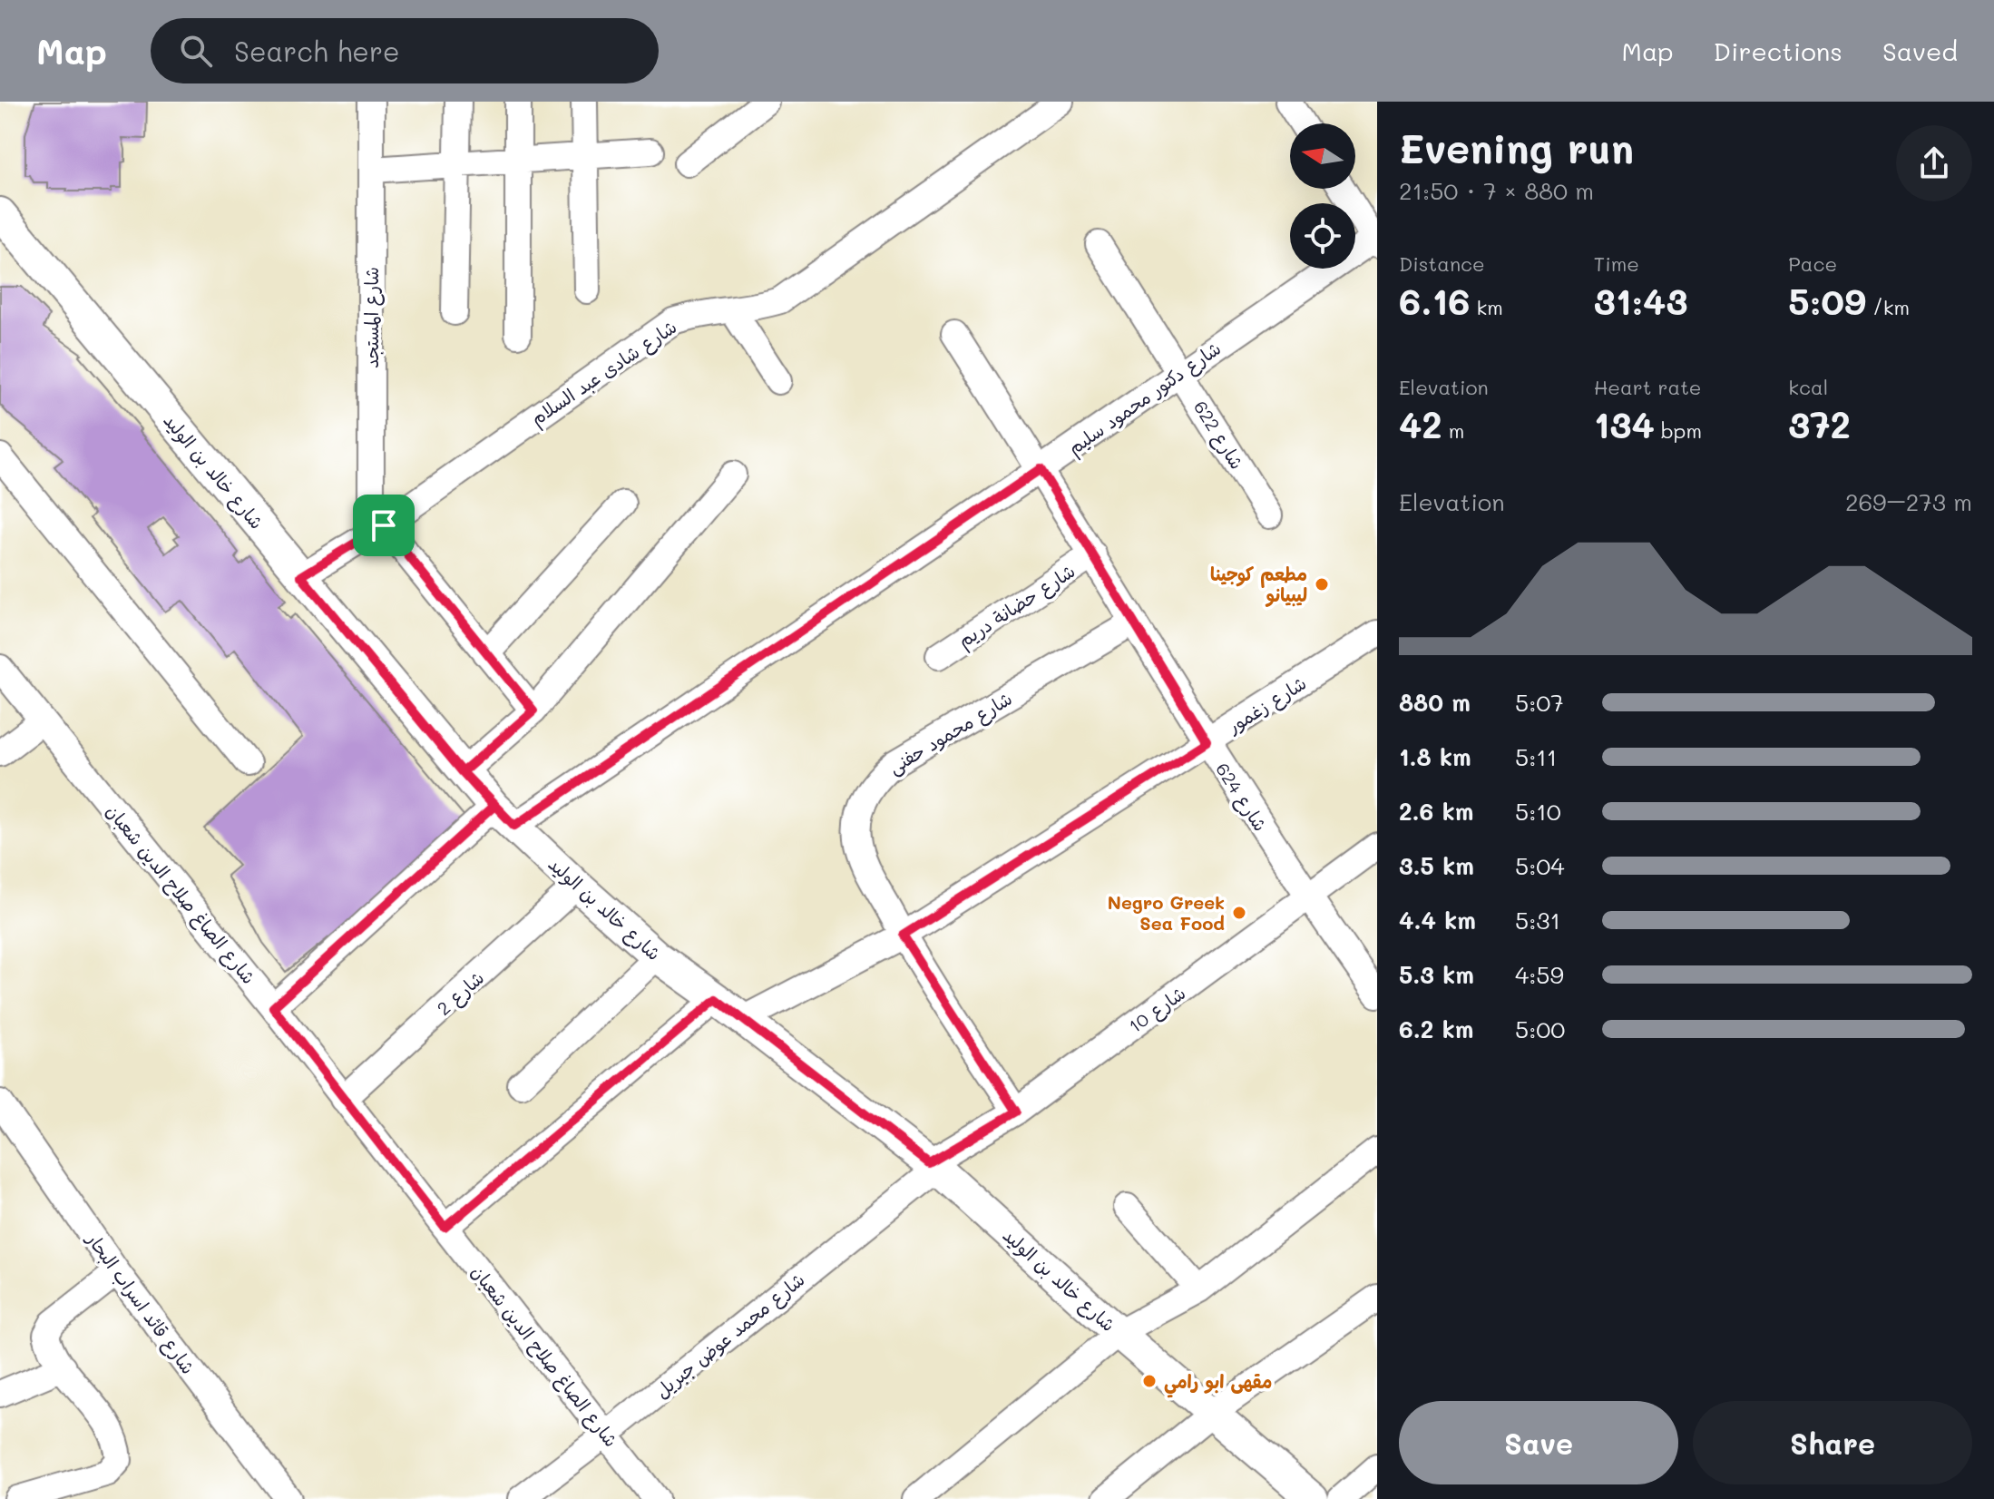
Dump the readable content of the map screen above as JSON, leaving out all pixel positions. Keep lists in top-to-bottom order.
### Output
{
  "streets": {
    "street": [
      "شارع المستجد",
      "شارع شادى عبد السلام",
      "شارع دكتور محمود سليم",
      "شارع 622",
      "شارع خالد بن الوليد",
      "شارع حضانة دريم",
      "شارع زغمور",
      "شارع محمود حفنى",
      "شارع 624",
      "شارع الصاغ صلاح الدين شعبان",
      "شارع 2",
      "شارع 10",
      "شارع قائد اسراب البحار",
      "شارع محمد عوض جبريل"
    ]
  },
  "crossings": [
    ["شارع المستجد", "شارع شادى عبد السلام"],
    ["شارع شادى عبد السلام", "شارع خالد بن الوليد"],
    ["شارع دكتور محمود سليم", "شارع 622"],
    ["شارع دكتور محمود سليم", "شارع خالد بن الوليد"],
    ["شارع دكتور محمود سليم", "شارع 624"],
    ["شارع دكتور محمود سليم", "شارع الصاغ صلاح الدين شعبان"],
    ["شارع خالد بن الوليد", "شارع زغمور"],
    ["شارع خالد بن الوليد", "شارع 2"],
    ["شارع خالد بن الوليد", "شارع 10"],
    ["شارع خالد بن الوليد", "شارع محمد عوض جبريل"],
    ["شارع حضانة دريم", "شارع 624"],
    ["شارع زغمور", "شارع محمود حفنى"],
    ["شارع زغمور", "شارع 624"],
    ["شارع محمود حفنى", "شارع 624"],
    ["شارع محمود حفنى", "شارع 10"],
    ["شارع 624", "شارع 10"],
    ["شارع الصاغ صلاح الدين شعبان", "شارع 2"],
    ["شارع الصاغ صلاح الدين شعبان", "شارع محمد عوض جبريل"],
    ["شارع 10", "شارع محمد عوض جبريل"]
  ],
  "places": ["مطعم كوجينا ليبيانو", "Negro Greek Sea Food", "مقهى ابو رامي"],
  "north": "left",
  "page": {
    "header": "Map",
    "search": "Search here",
    "nav": ["Map", "Directions", "Saved"],
    "heading": ["Evening run", "21:50 · 7 × 880 m"],
    "stats": [
      ["Distance", "6.16 km"],
      ["Time", "31:43"],
      ["Pace", "5:09 /km"],
      ["Elevation", "42 m"],
      ["Heart rate", "134 bpm"],
      ["kcal", "372"]
    ],
    "chart": ["Elevation", "269–273 m"],
    "list": [
      {
        "name": "880 m",
        "note": "5:07"
      },
      {
        "name": "1.8 km",
        "note": "5:11"
      },
      {
        "name": "2.6 km",
        "note": "5:10"
      },
      {
        "name": "3.5 km",
        "note": "5:04"
      },
      {
        "name": "4.4 km",
        "note": "5:31"
      },
      {
        "name": "5.3 km",
        "note": "4:59"
      },
      {
        "name": "6.2 km",
        "note": "5:00"
      }
    ],
    "buttons": ["Save", "Share"]
  }
}
